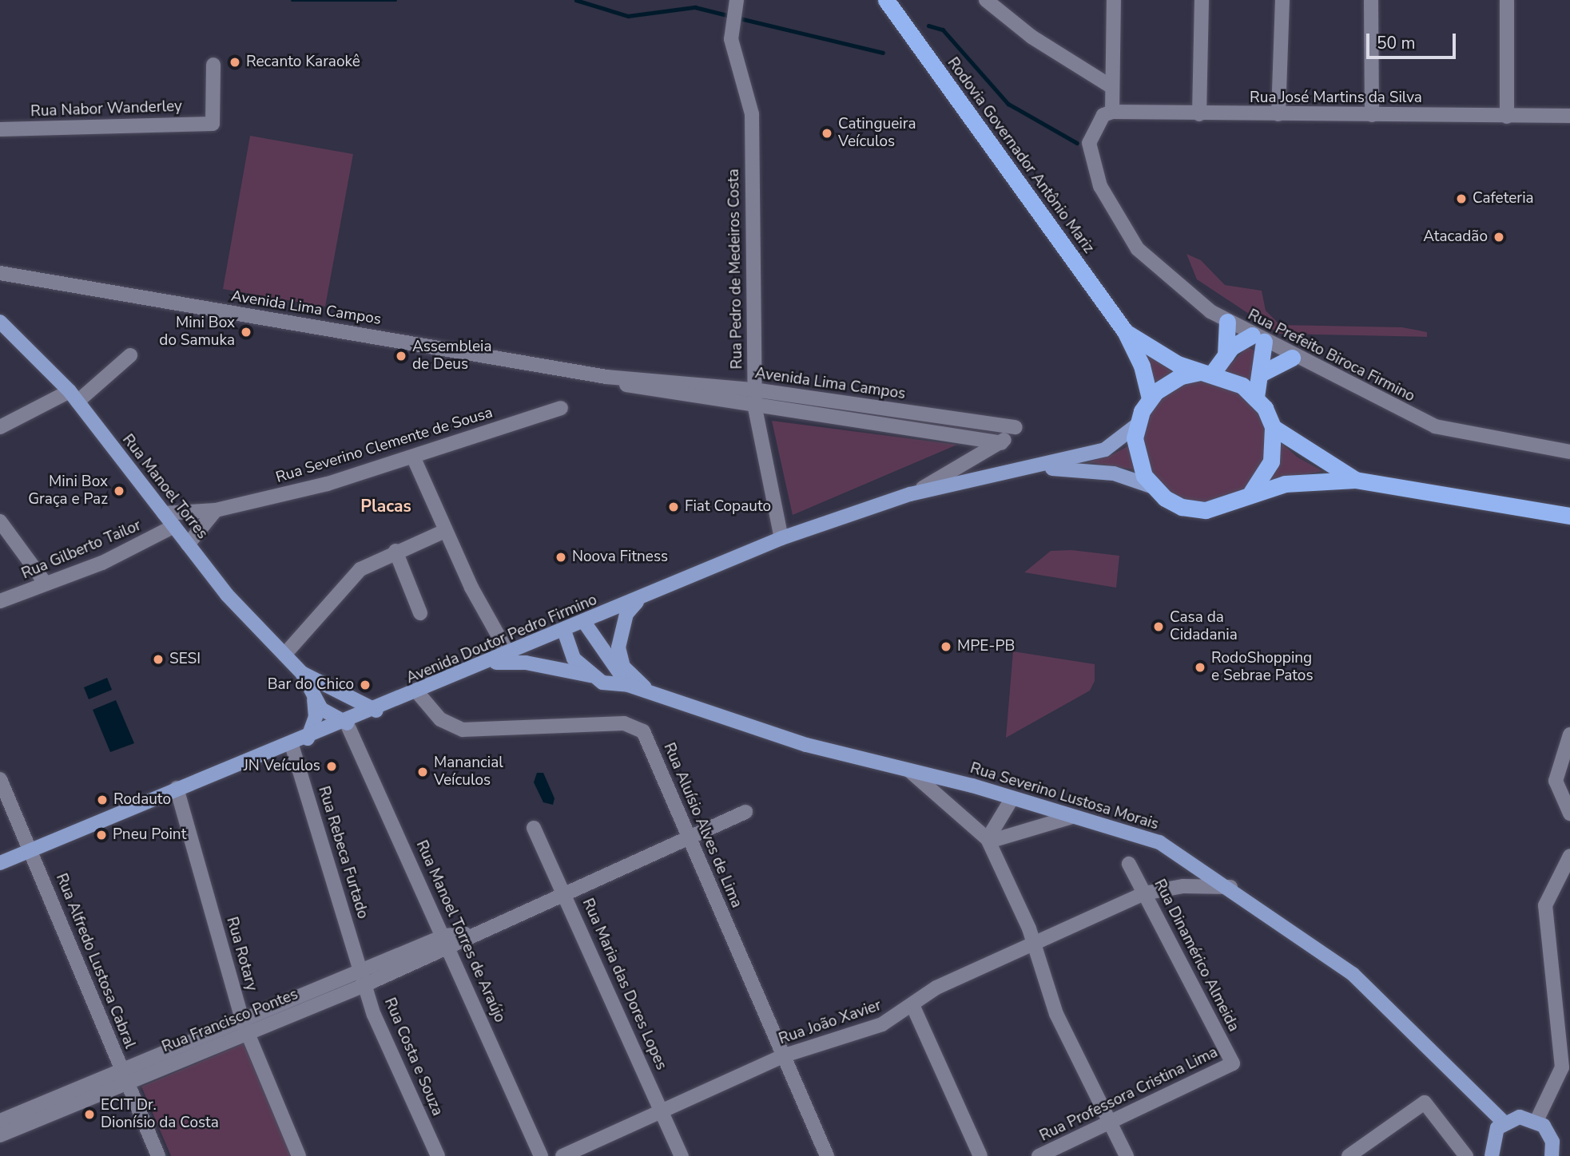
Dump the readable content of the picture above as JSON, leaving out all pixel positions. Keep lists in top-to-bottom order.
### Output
{
  "streets": {
    "highway": ["Rodovia Governador Antônio Mariz"],
    "main road": ["Rua Manoel Torres", "Avenida Doutor Pedro Firmino", "Rua Severino Lustosa Morais"],
    "street": [
      "Rua José Martins da Silva",
      "Rua Nabor Wanderley",
      "Rua Pedro de Medeiros Costa",
      "Avenida Lima Campos",
      "Rua Prefeito Biroca Firmino",
      "Rua Severino Clemente de Sousa",
      "Rua Gilberto Tailor",
      "Rua Aluísio Alves de Lima",
      "Rua Rebeca Furtado",
      "Rua Manoel Torres de Araújo",
      "Rua Rotary",
      "Rua Dinamérico Almeida",
      "Rua Alfredo Lustosa Cabral",
      "Rua Maria das Dores Lopes",
      "Rua Francisco Pontes",
      "Rua João Xavier",
      "Rua Costa e Souza",
      "Rua Professora Cristina Lima"
    ]
  },
  "crossings": [
    ["Rua José Martins da Silva", "Rua Prefeito Biroca Firmino"],
    ["Rodovia Governador Antônio Mariz", "Avenida Doutor Pedro Firmino"],
    ["Rua Pedro de Medeiros Costa", "Avenida Lima Campos"],
    ["Rua Pedro de Medeiros Costa", "Avenida Doutor Pedro Firmino"],
    ["Rua Severino Clemente de Sousa", "Rua Manoel Torres"],
    ["Rua Manoel Torres", "Rua Gilberto Tailor"],
    ["Rua Manoel Torres", "Avenida Doutor Pedro Firmino"],
    ["Rua Manoel Torres", "Rua Manoel Torres de Araújo"],
    ["Avenida Doutor Pedro Firmino", "Rua Severino Lustosa Morais"],
    ["Avenida Doutor Pedro Firmino", "Rua Aluísio Alves de Lima"],
    ["Avenida Doutor Pedro Firmino", "Rua Rebeca Furtado"],
    ["Avenida Doutor Pedro Firmino", "Rua Manoel Torres de Araújo"],
    ["Avenida Doutor Pedro Firmino", "Rua Rotary"],
    ["Avenida Doutor Pedro Firmino", "Rua Alfredo Lustosa Cabral"],
    ["Rua Severino Lustosa Morais", "Rua João Xavier"],
    ["Rua Aluísio Alves de Lima", "Rua Francisco Pontes"],
    ["Rua Aluísio Alves de Lima", "Rua João Xavier"],
    ["Rua Rebeca Furtado", "Rua Francisco Pontes"],
    ["Rua Rebeca Furtado", "Rua Costa e Souza"],
    ["Rua Manoel Torres de Araújo", "Rua Francisco Pontes"],
    ["Rua Rotary", "Rua Francisco Pontes"],
    ["Rua Dinamérico Almeida", "Rua João Xavier"],
    ["Rua Dinamérico Almeida", "Rua Professora Cristina Lima"],
    ["Rua Alfredo Lustosa Cabral", "Rua Francisco Pontes"],
    ["Rua Maria das Dores Lopes", "Rua Francisco Pontes"],
    ["Rua Maria das Dores Lopes", "Rua João Xavier"],
    ["Rua Francisco Pontes", "Rua Costa e Souza"]
  ],
  "districts": ["Placas"],
  "places": [
    "Recanto Karaokê",
    "Catingueira Veículos",
    "Cafeteria",
    "Atacadão",
    "Mini Box do Samuka",
    "Assembleia de Deus",
    "Mini Box Graça e Paz",
    "Fiat Copauto",
    "Noova Fitness",
    "Casa da Cidadania",
    "MPE-PB",
    "SESI",
    "RodoShopping e Sebrae Patos",
    "Bar do Chico",
    "JN Veículos",
    "Manancial Veículos",
    "Rodauto",
    "Pneu Point",
    "ECIT Dr. Dionísio da Costa"
  ],
  "scale_bar": "50 m"
}
